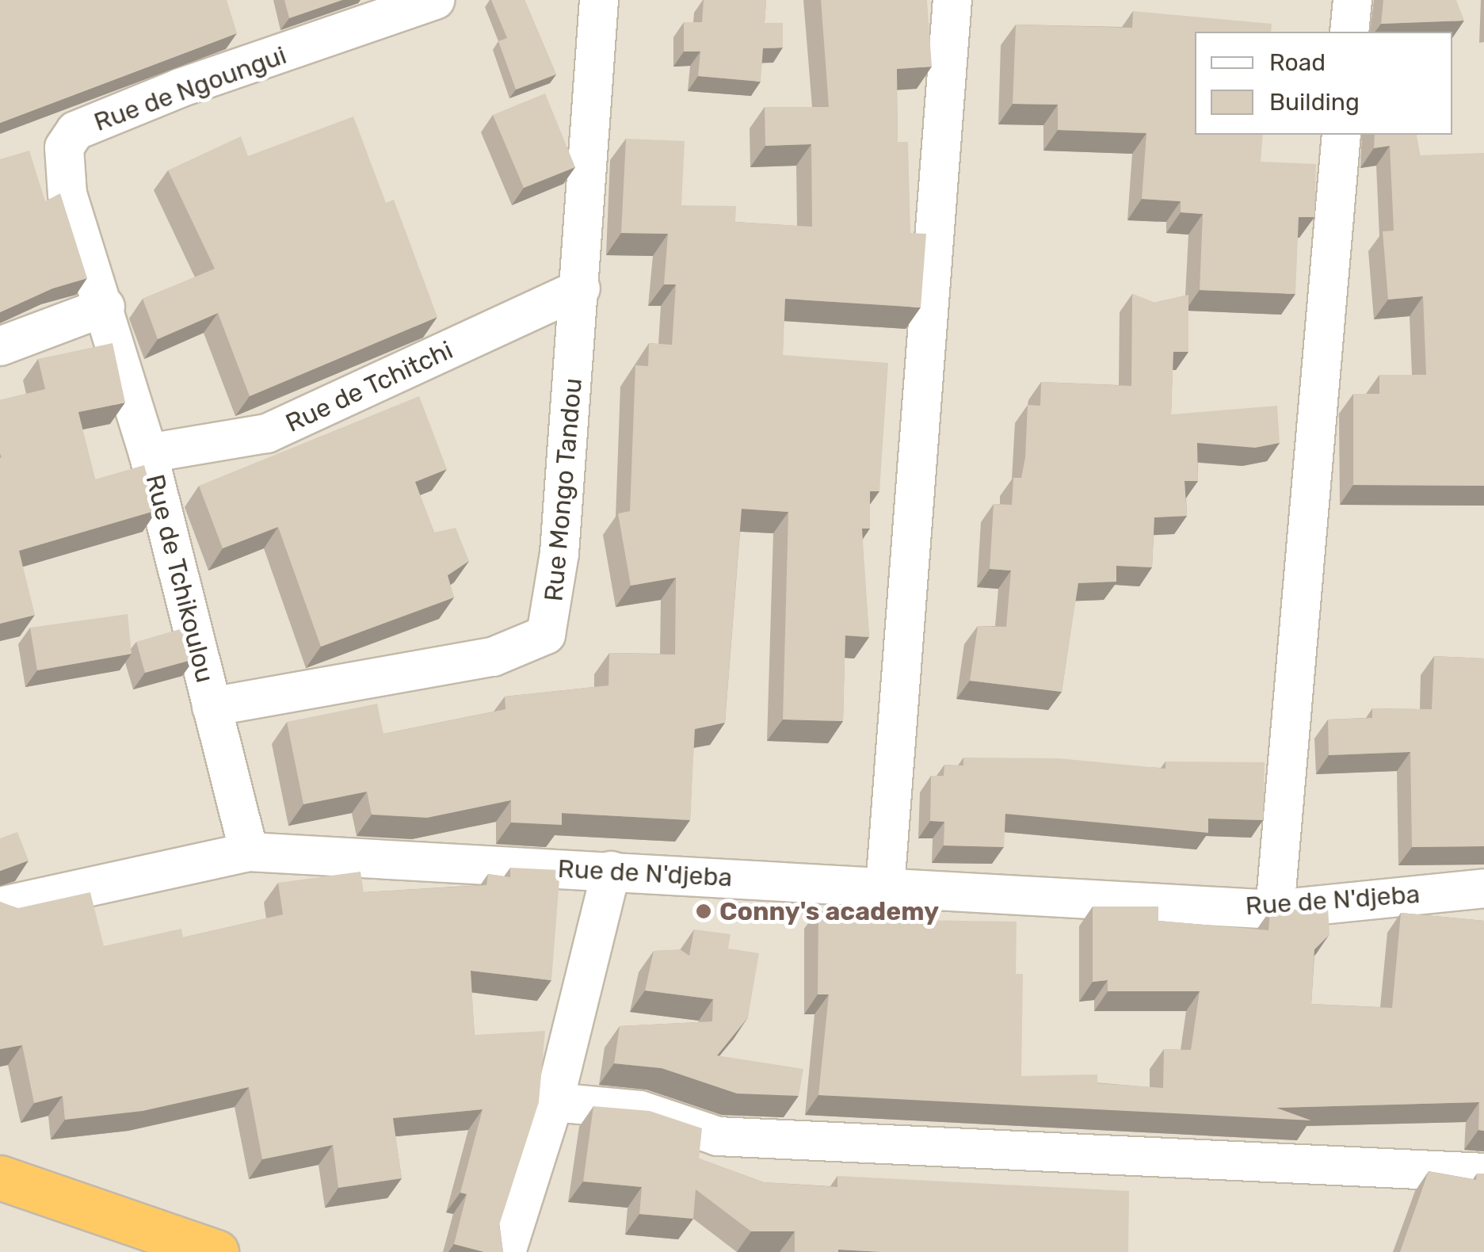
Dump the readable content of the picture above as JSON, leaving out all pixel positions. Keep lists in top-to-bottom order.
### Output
{
  "streets": {
    "street": [
      "Rue de Ngoungui",
      "Rue de Tchitchi",
      "Rue Mongo Tandou",
      "Rue de Tchikoulou",
      "Rue de N'djeba"
    ]
  },
  "crossings": [
    ["Rue de Ngoungui", "Rue de Tchikoulou"],
    ["Rue de Tchitchi", "Rue Mongo Tandou"],
    ["Rue de Tchitchi", "Rue de Tchikoulou"],
    ["Rue Mongo Tandou", "Rue de Tchikoulou"],
    ["Rue de Tchikoulou", "Rue de N'djeba"]
  ],
  "places": ["Conny's academy"],
  "legend": ["Road", "Building"]
}
